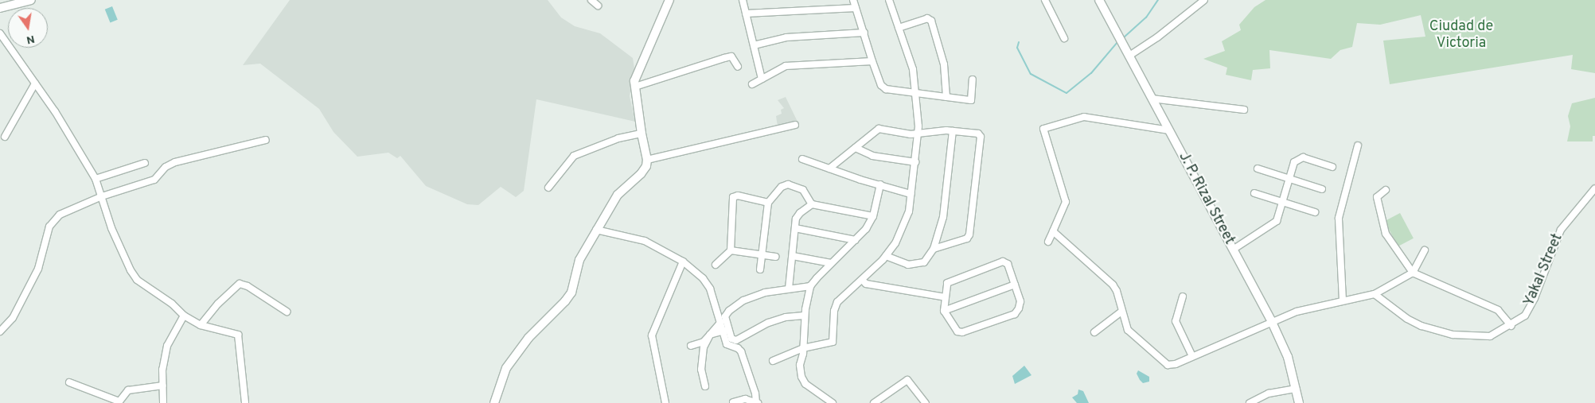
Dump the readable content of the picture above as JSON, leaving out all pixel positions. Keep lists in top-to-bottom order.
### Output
{
  "streets": {
    "street": ["J. P. Rizal Street", "Yakal Street"]
  },
  "parks": ["Ciudad de Victoria"],
  "north": "bottom"
}
